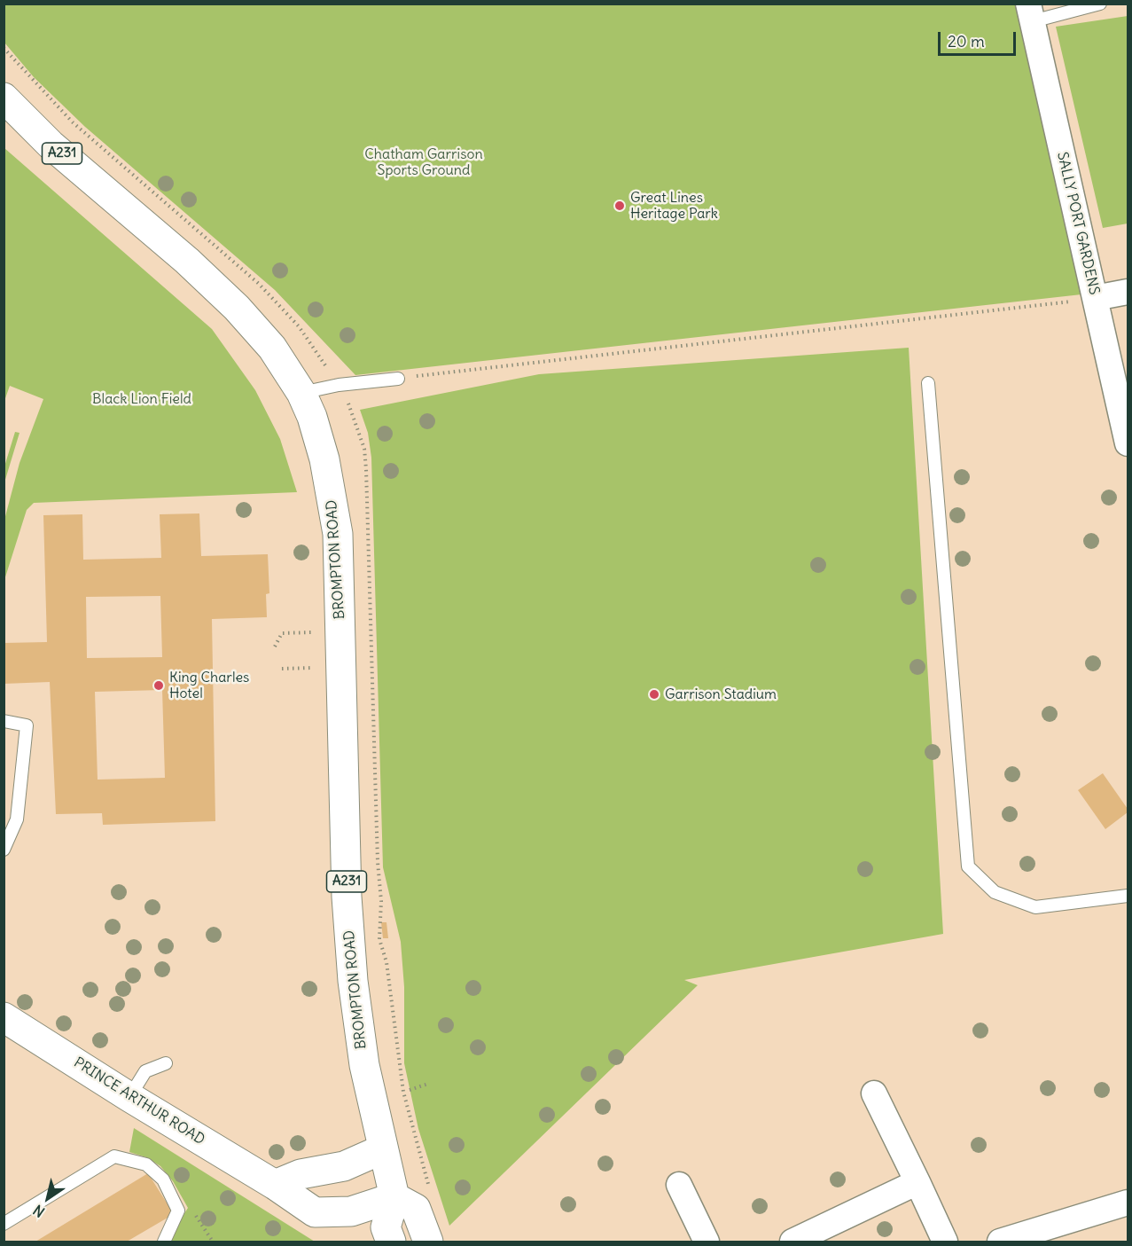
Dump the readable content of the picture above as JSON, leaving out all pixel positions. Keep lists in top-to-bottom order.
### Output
{
  "streets": {
    "main road": ["A231", "BROMPTON ROAD", "PRINCE ARTHUR ROAD"],
    "street": ["SALLY PORT GARDENS"]
  },
  "crossings": [
    ["A231", "BROMPTON ROAD"],
    ["A231", "PRINCE ARTHUR ROAD"]
  ],
  "parks": ["Chatham Garrison Sports Ground", "Black Lion Field"],
  "places": ["Great Lines Heritage Park", "King Charles Hotel", "Garrison Stadium"],
  "scale_bar": "20 m",
  "north": "bottom left"
}
